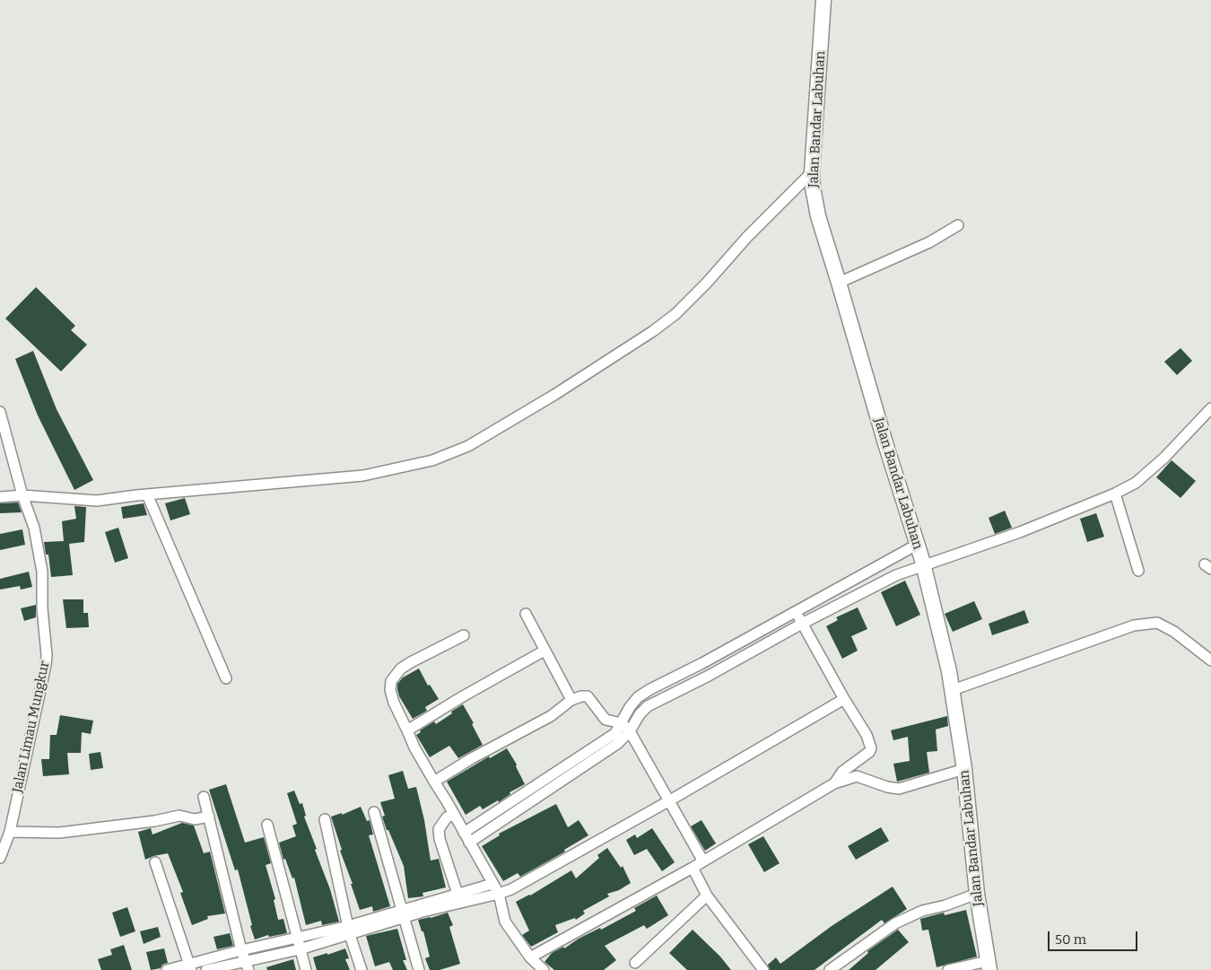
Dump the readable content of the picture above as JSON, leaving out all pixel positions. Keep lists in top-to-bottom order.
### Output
{
  "streets": {
    "main road": ["Jalan Bandar Labuhan"],
    "street": ["Jalan Limau Mungkur"]
  },
  "scale_bar": "50 m"
}
